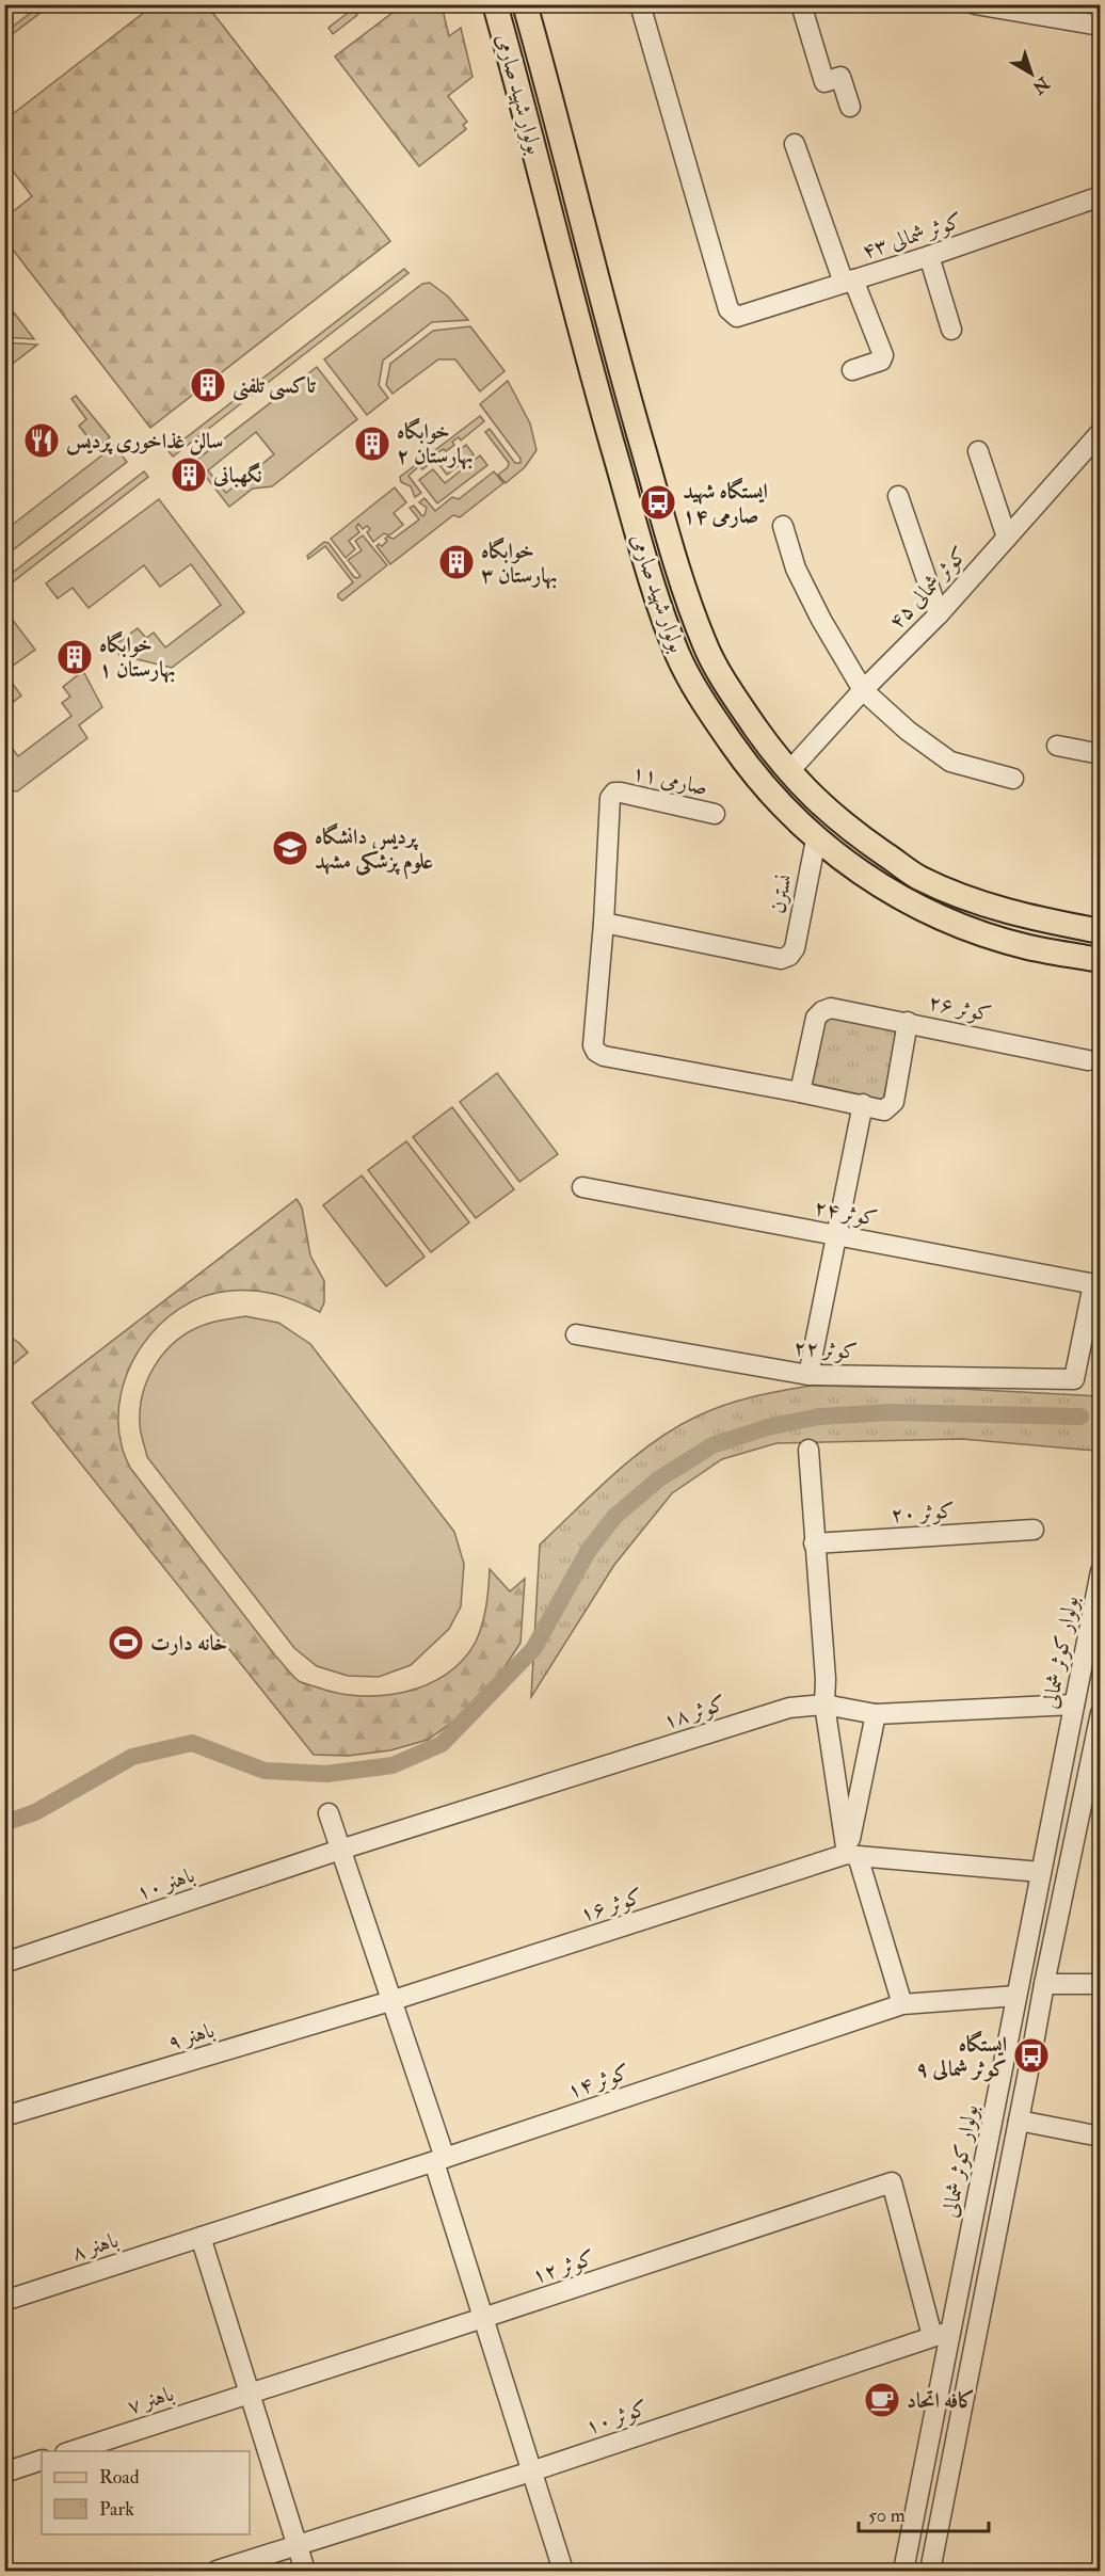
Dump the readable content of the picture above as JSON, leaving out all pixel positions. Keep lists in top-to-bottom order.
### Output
{
  "streets": {
    "main road": ["بولوار شهید صارمی"],
    "street": [
      "کوثر شمالی ۴۳",
      "کوثر شمالی ۴۵",
      "صارمی ۱۱",
      "نسترن",
      "کوثر ۲۶",
      "کوثر ۲۴",
      "کوثر ۲۲",
      "کوثر ۲۰",
      "بولوار کوثر شمالی",
      "کوثر ۱۸",
      "باهنر ۱۰",
      "کوثر ۱۶",
      "باهنر ۹",
      "کوثر ۱۴",
      "باهنر ۸",
      "کوثر ۱۲",
      "باهنر ۷",
      "کوثر ۱۰"
    ]
  },
  "crossings": [
    ["بولوار شهید صارمی", "کوثر شمالی ۴۵"],
    ["بولوار شهید صارمی", "نسترن"],
    ["صارمی ۱۱", "نسترن"],
    ["کوثر ۲۴", "کوثر ۲۲"],
    ["بولوار کوثر شمالی", "کوثر ۱۸"],
    ["بولوار کوثر شمالی", "کوثر ۱۶"],
    ["بولوار کوثر شمالی", "کوثر ۱۴"],
    ["بولوار کوثر شمالی", "کوثر ۱۲"],
    ["بولوار کوثر شمالی", "کوثر ۱۰"],
    ["کوثر ۱۸", "باهنر ۱۰"],
    ["کوثر ۱۶", "باهنر ۹"],
    ["کوثر ۱۴", "باهنر ۸"],
    ["کوثر ۱۲", "باهنر ۷"],
    ["کوثر ۱۲", "کوثر ۱۰"]
  ],
  "places": {
    "building": [
      "تاکسی تلفنی",
      "خوابگاه بهارستان ۲",
      "نگهبانی",
      "خوابگاه بهارستان ۳",
      "خوابگاه بهارستان ١"
    ],
    "restaurant": ["سالن غذاخوری پردیس"],
    "bus stop": ["ایستگاه شهید صارمی ۱۴", "ایستگاه کوثر شمالی ۹"],
    "school or university": ["پردیس دانشگاه علوم پزشکی مشهد"],
    "sports": ["خانه دارت"],
    "cafe": ["کافه اتحاد"]
  },
  "legend": ["Road", "Park"],
  "scale_bar": "50 m",
  "north": "bottom right"
}
